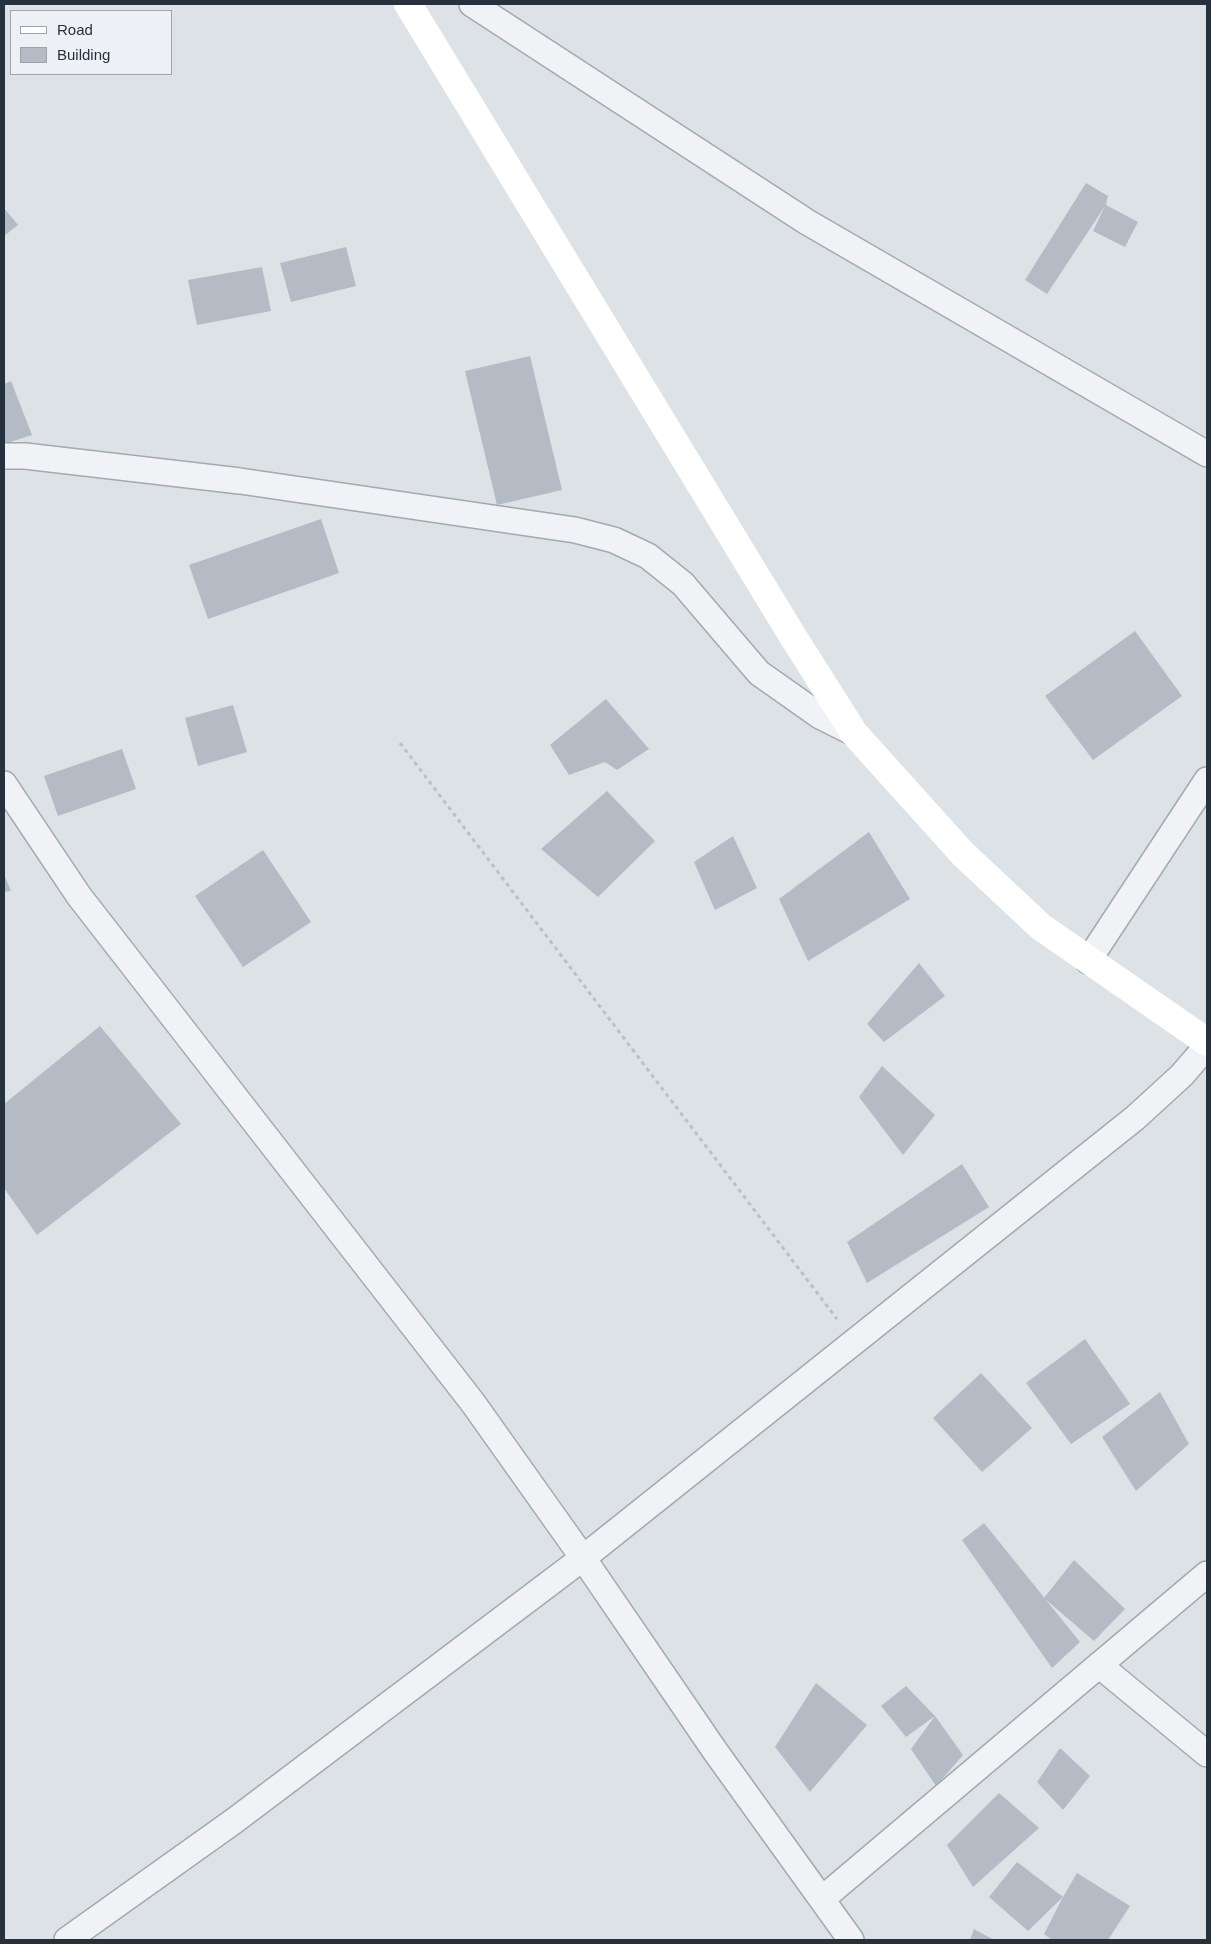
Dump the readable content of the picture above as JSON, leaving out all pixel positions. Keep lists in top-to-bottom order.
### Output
{
  "legend": ["Road", "Building"]
}
